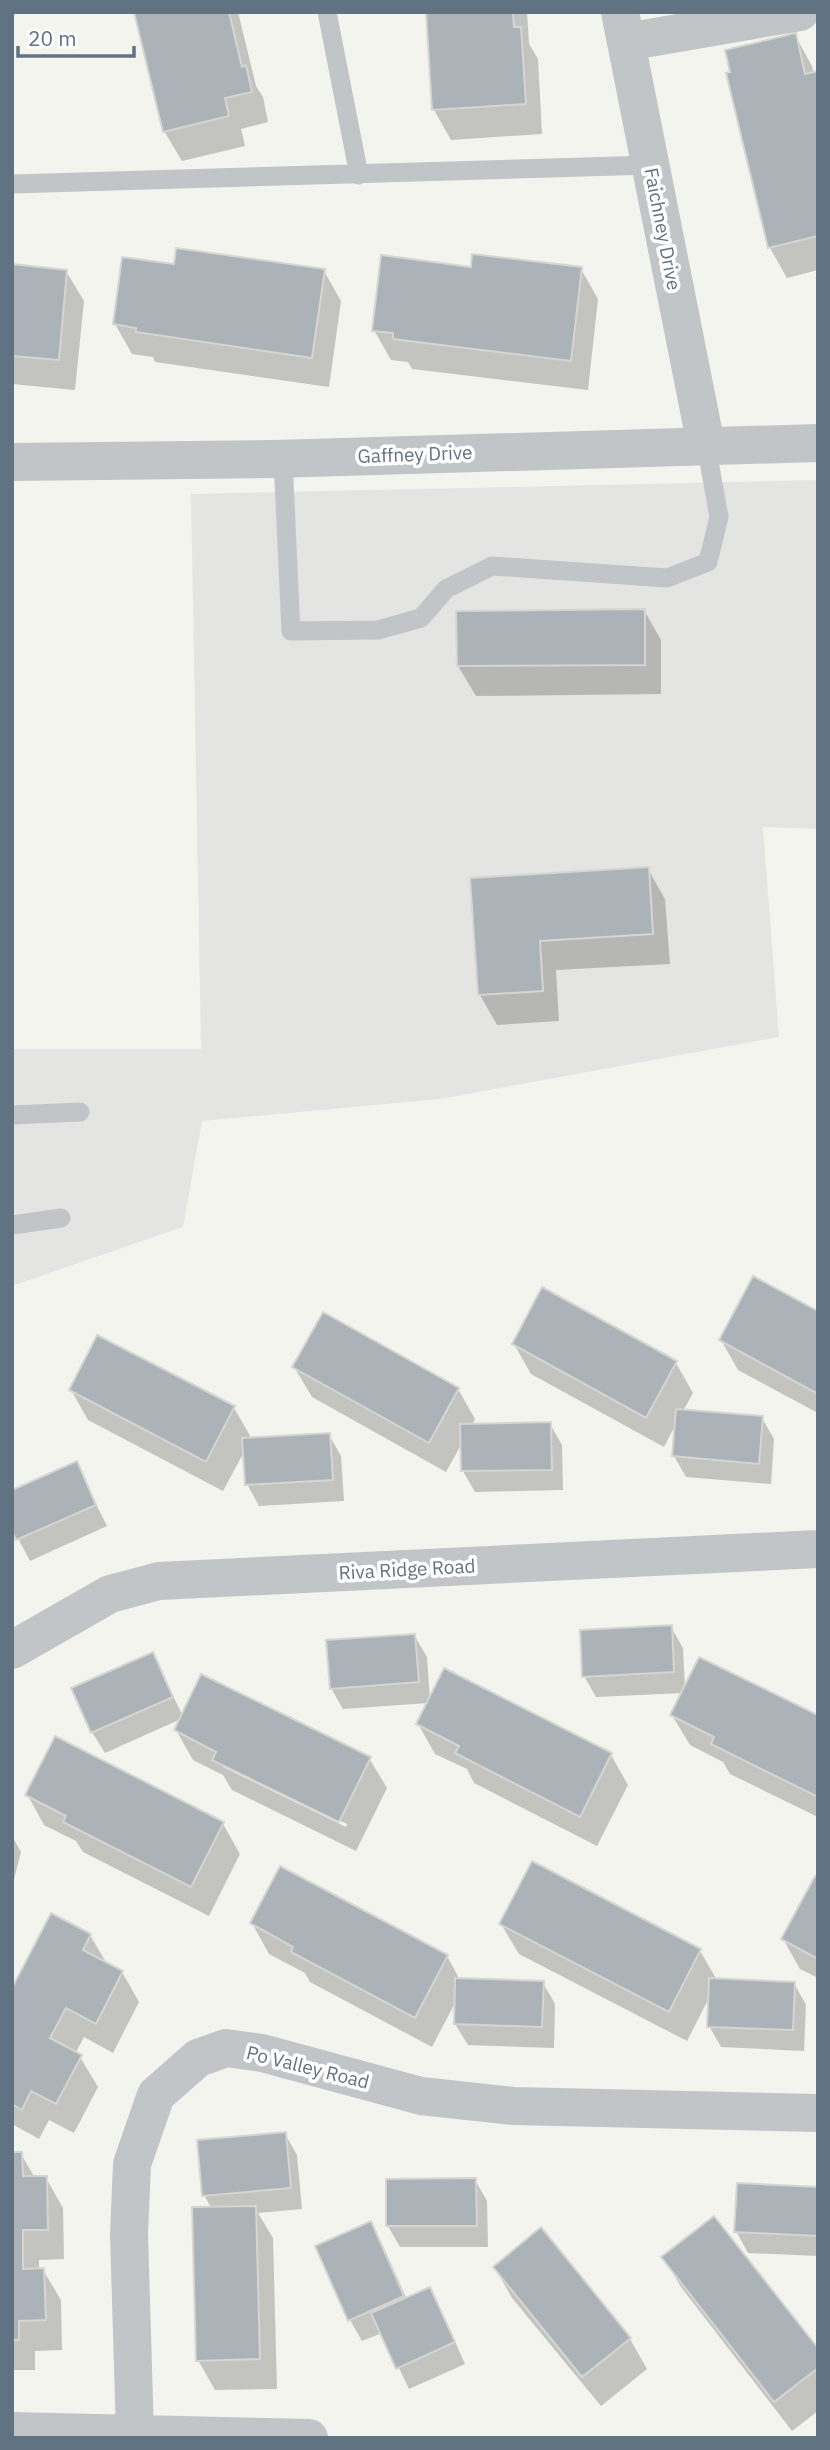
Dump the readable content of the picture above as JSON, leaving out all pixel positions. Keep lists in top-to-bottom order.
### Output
{
  "streets": {
    "street": [
      "Faichney Drive",
      "Gaffney Drive",
      "Riva Ridge Road",
      "Po Valley Road"
    ]
  },
  "crossings": [
    ["Faichney Drive", "Gaffney Drive"]
  ],
  "scale_bar": "20 m"
}
